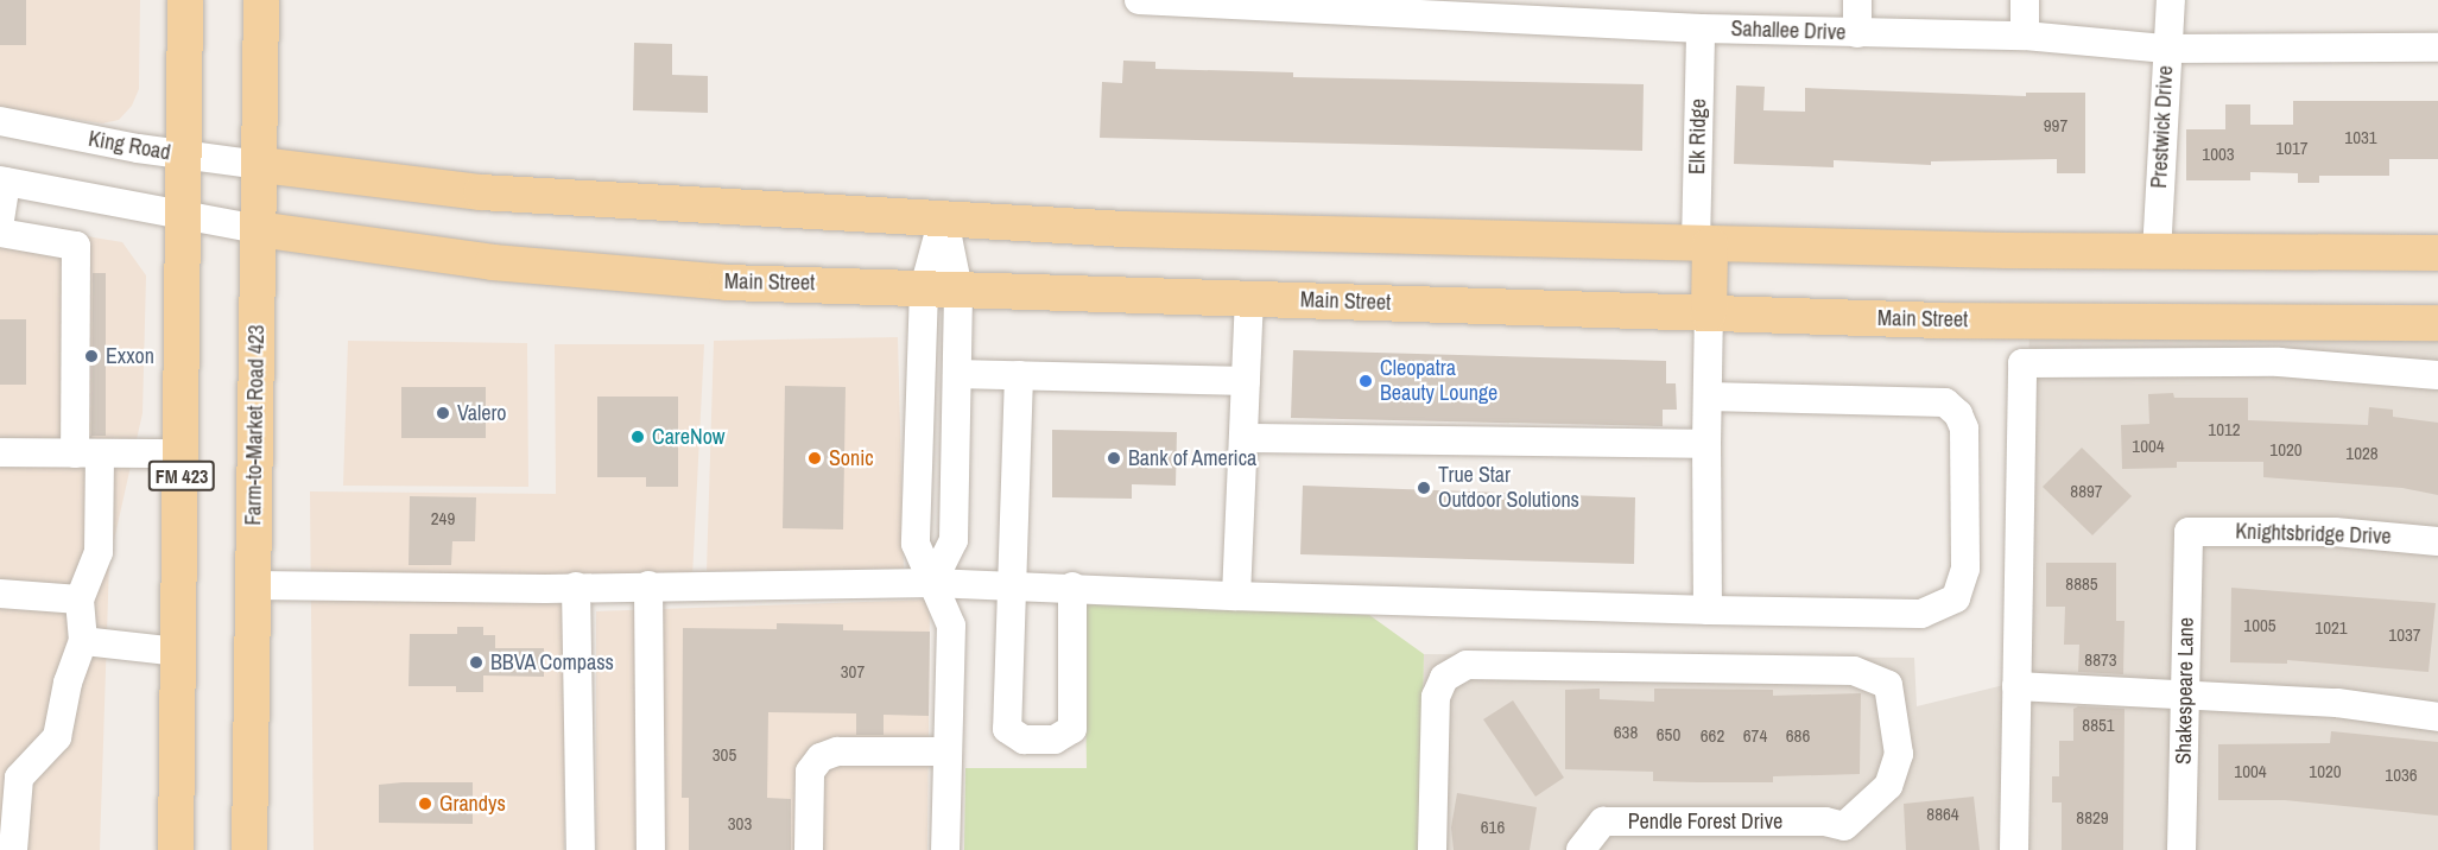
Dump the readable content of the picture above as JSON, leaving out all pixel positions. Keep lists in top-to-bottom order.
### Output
{
  "streets": {
    "main road": ["Main Street", "Farm-to-Market Road 423", "FM 423"],
    "street": [
      "Sahallee Drive",
      "Prestwick Drive",
      "Elk Ridge",
      "King Road",
      "Knightsbridge Drive",
      "Shakespeare Lane",
      "Pendle Forest Drive"
    ]
  },
  "crossings": [
    ["Sahallee Drive", "Prestwick Drive"],
    ["Sahallee Drive", "Elk Ridge"],
    ["King Road", "Farm-to-Market Road 423"],
    ["King Road", "FM 423"],
    ["Main Street", "Farm-to-Market Road 423"],
    ["Knightsbridge Drive", "Shakespeare Lane"]
  ],
  "places": [
    "Exxon",
    "Cleopatra Beauty Lounge",
    "Valero",
    "CareNow",
    "Sonic",
    "Bank of America",
    "True Star Outdoor Solutions",
    "BBVA Compass",
    "Grandys"
  ],
  "house_numbers": [
    "997",
    "1031",
    "1017",
    "1003",
    "1012",
    "1004",
    "1020",
    "1028",
    "8897",
    "249",
    "8885",
    "1005",
    "1021",
    "1037",
    "8873",
    "307",
    "8851",
    "638",
    "650",
    "662",
    "674",
    "686",
    "305",
    "1004",
    "1020",
    "1036",
    "8864",
    "8829",
    "303",
    "616"
  ]
}
